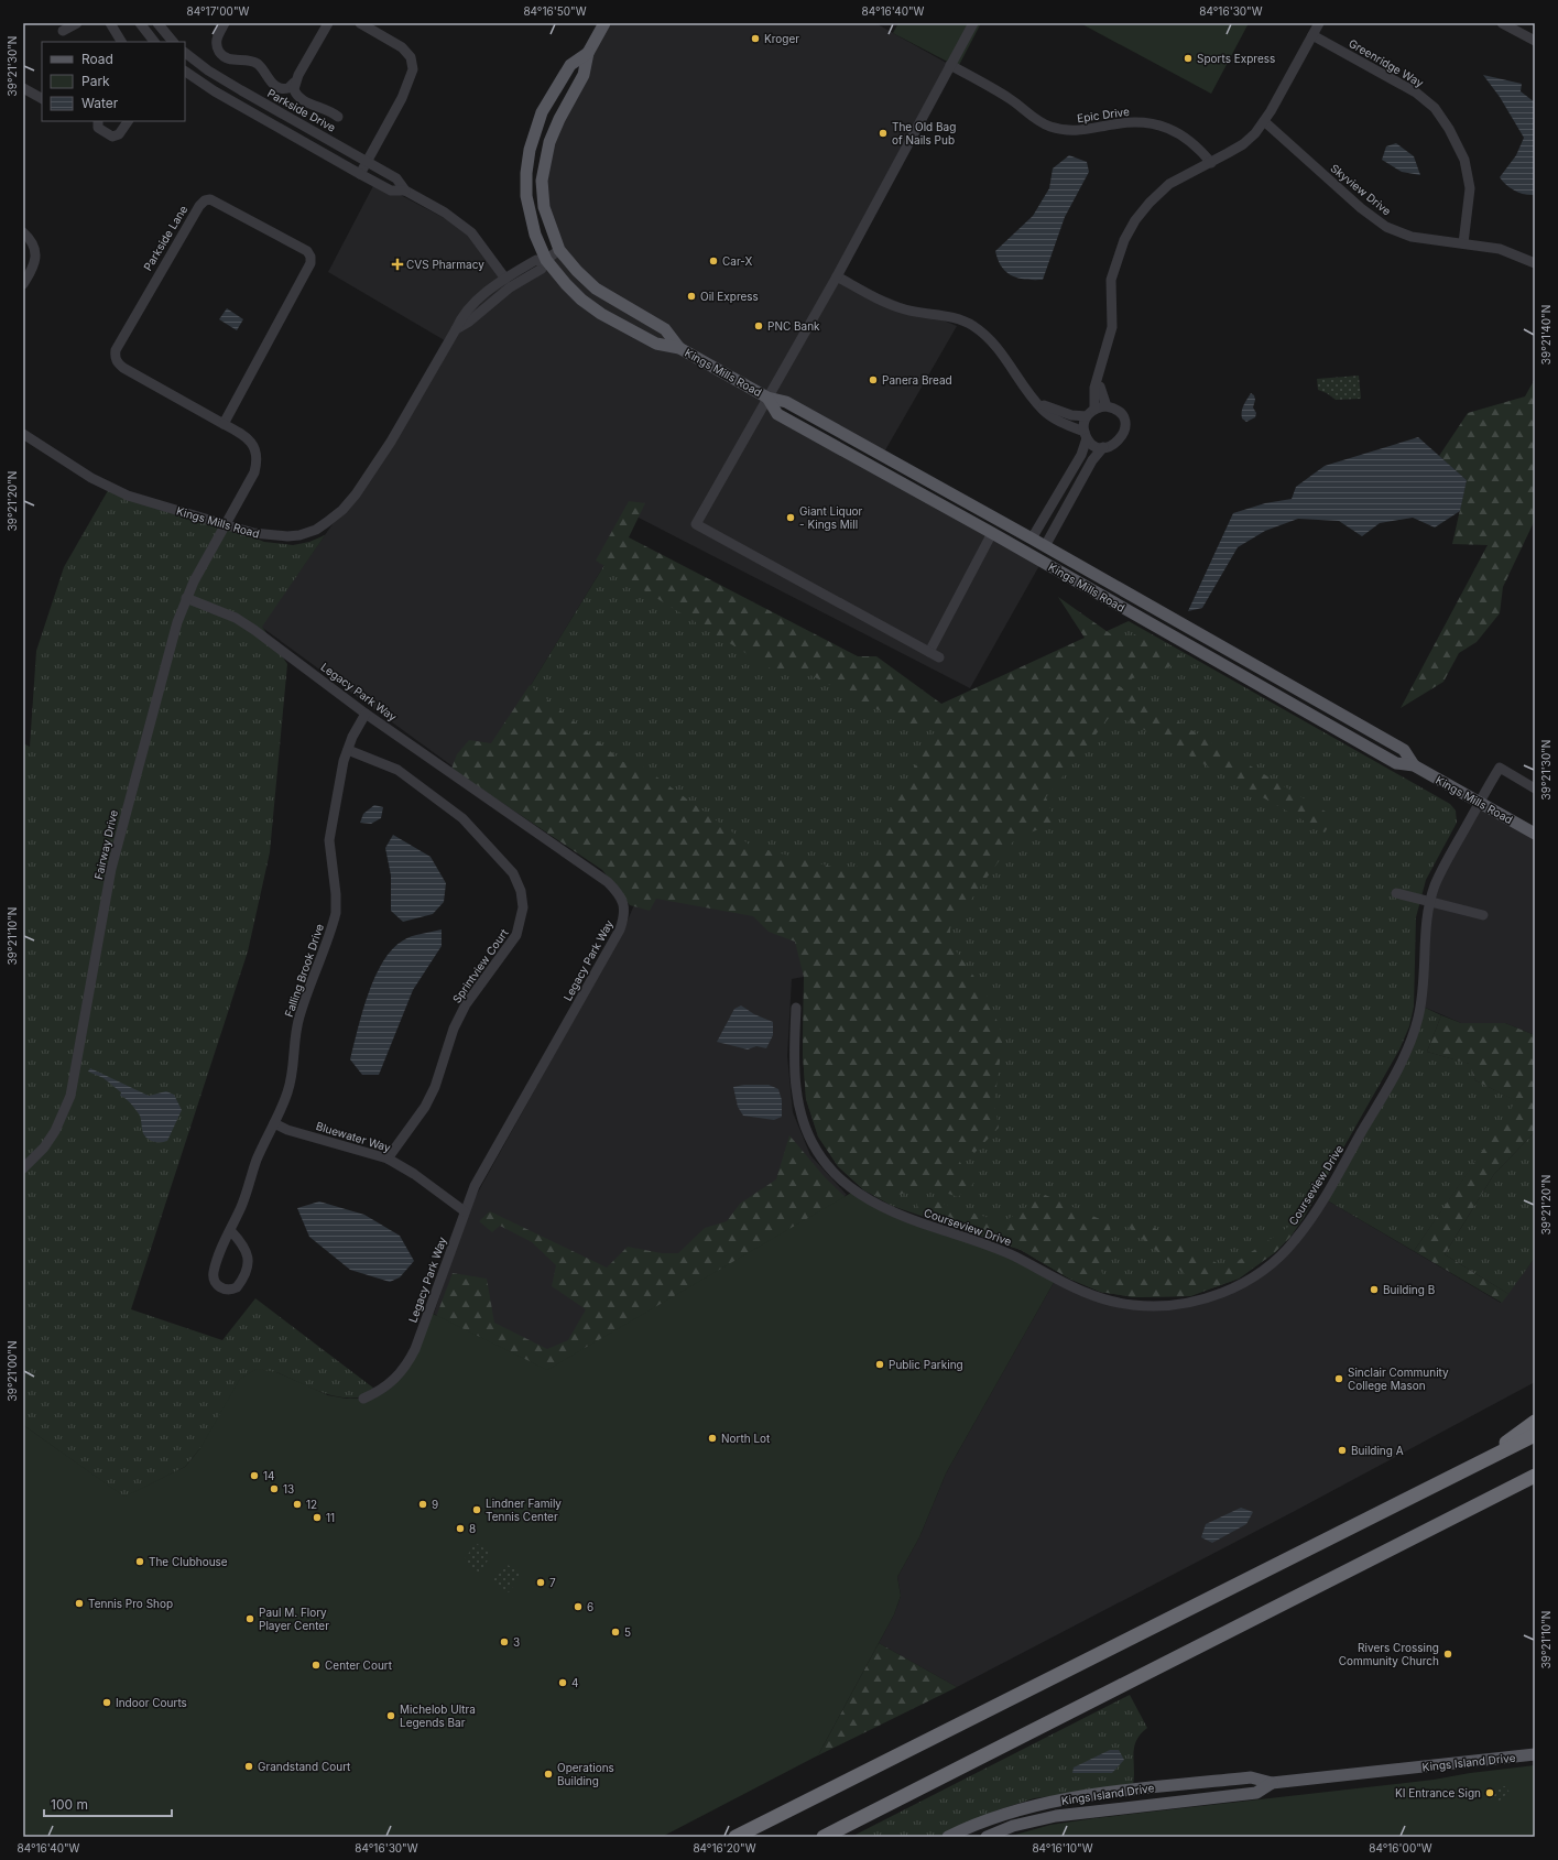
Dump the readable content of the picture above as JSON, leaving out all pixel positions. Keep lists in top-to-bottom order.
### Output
{
  "streets": {
    "main road": ["Kings Mills Road", "Kings Island Drive"],
    "street": [
      "Greenridge Way",
      "Parkside Drive",
      "Epic Drive",
      "Skyview Drive",
      "Parkside Lane",
      "Legacy Park Way",
      "Fairway Drive",
      "Sprintview Court",
      "Falling Brook Drive",
      "Bluewater Way",
      "Courseview Drive"
    ]
  },
  "crossings": [
    ["Greenridge Way", "Skyview Drive"],
    ["Parkside Drive", "Kings Mills Road"],
    ["Parkside Lane", "Kings Mills Road"],
    ["Parkside Lane", "Fairway Drive"],
    ["Kings Mills Road", "Fairway Drive"],
    ["Kings Mills Road", "Courseview Drive"],
    ["Legacy Park Way", "Fairway Drive"],
    ["Legacy Park Way", "Falling Brook Drive"],
    ["Legacy Park Way", "Bluewater Way"],
    ["Sprintview Court", "Falling Brook Drive"],
    ["Sprintview Court", "Bluewater Way"],
    ["Falling Brook Drive", "Bluewater Way"]
  ],
  "places": {
    "other": [
      "Kroger",
      "Sports Express",
      "The Old Bag of Nails Pub",
      "Car-X",
      "Oil Express",
      "PNC Bank",
      "Panera Bread",
      "Giant Liquor - Kings Mill",
      "Building B",
      "Public Parking",
      "Sinclair Community College Mason",
      "North Lot",
      "Building A",
      "14",
      "13",
      "12",
      "9",
      "Lindner Family Tennis Center",
      "11",
      "8",
      "The Clubhouse",
      "7",
      "Tennis Pro Shop",
      "6",
      "Paul M. Flory Player Center",
      "5",
      "3",
      "Rivers Crossing Community Church",
      "Center Court",
      "4",
      "Indoor Courts",
      "Michelob Ultra Legends Bar",
      "Grandstand Court",
      "Operations Building",
      "KI Entrance Sign"
    ],
    "health": ["CVS Pharmacy"]
  },
  "legend": ["Road", "Park", "Water"],
  "scale_bar": "100 m",
  "coordinates": [
    "84°17'00\"W",
    "84°16'50\"W",
    "84°16'40\"W",
    "84°16'30\"W",
    "39°21'30\"N",
    "39°21'40\"N",
    "39°21'20\"N",
    "39°21'10\"N",
    "39°21'00\"N",
    "84°16'20\"W",
    "84°16'10\"W",
    "84°16'00\"W"
  ]
}
